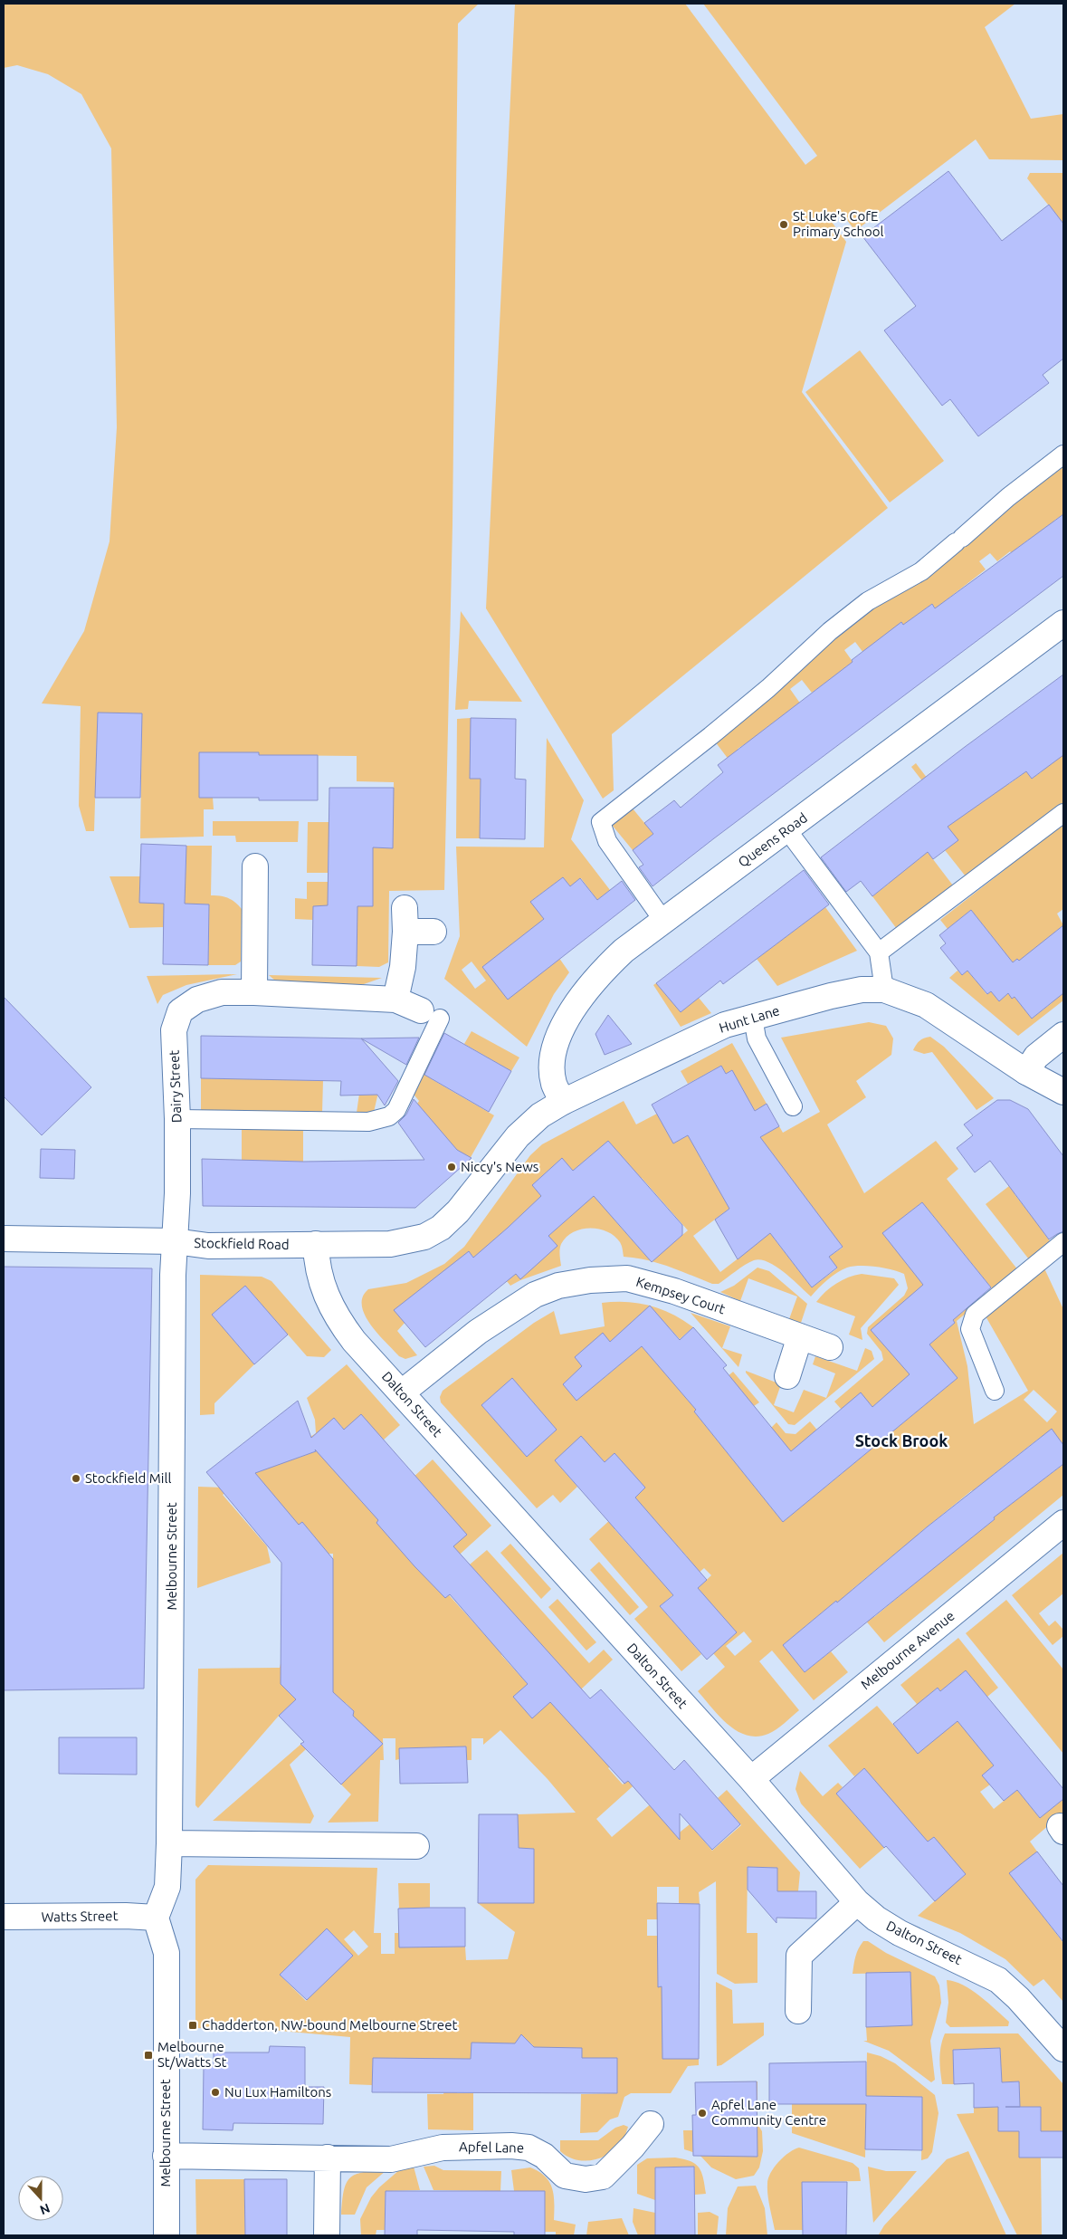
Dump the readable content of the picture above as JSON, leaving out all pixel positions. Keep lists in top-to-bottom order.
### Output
{
  "streets": {
    "street": [
      "Queens Road",
      "Hunt Lane",
      "Dairy Street",
      "Stockfield Road",
      "Kempsey Court",
      "Dalton Street",
      "Melbourne Street",
      "Melbourne Avenue",
      "Watts Street",
      "Apfel Lane"
    ]
  },
  "crossings": [
    ["Queens Road", "Hunt Lane"],
    ["Hunt Lane", "Stockfield Road"],
    ["Dairy Street", "Stockfield Road"],
    ["Dairy Street", "Melbourne Street"],
    ["Stockfield Road", "Dalton Street"],
    ["Stockfield Road", "Melbourne Street"],
    ["Kempsey Court", "Dalton Street"],
    ["Dalton Street", "Melbourne Avenue"],
    ["Melbourne Street", "Watts Street"],
    ["Melbourne Street", "Apfel Lane"]
  ],
  "districts": ["Stock Brook"],
  "places": {
    "other": [
      "St Luke's CofE Primary School",
      "Niccy's News",
      "Stockfield Mill",
      "Nu Lux Hamiltons",
      "Apfel Lane Community Centre"
    ],
    "transit": ["Chadderton, NW-bound Melbourne Street", "Melbourne St/Watts St"]
  },
  "north": "bottom"
}
